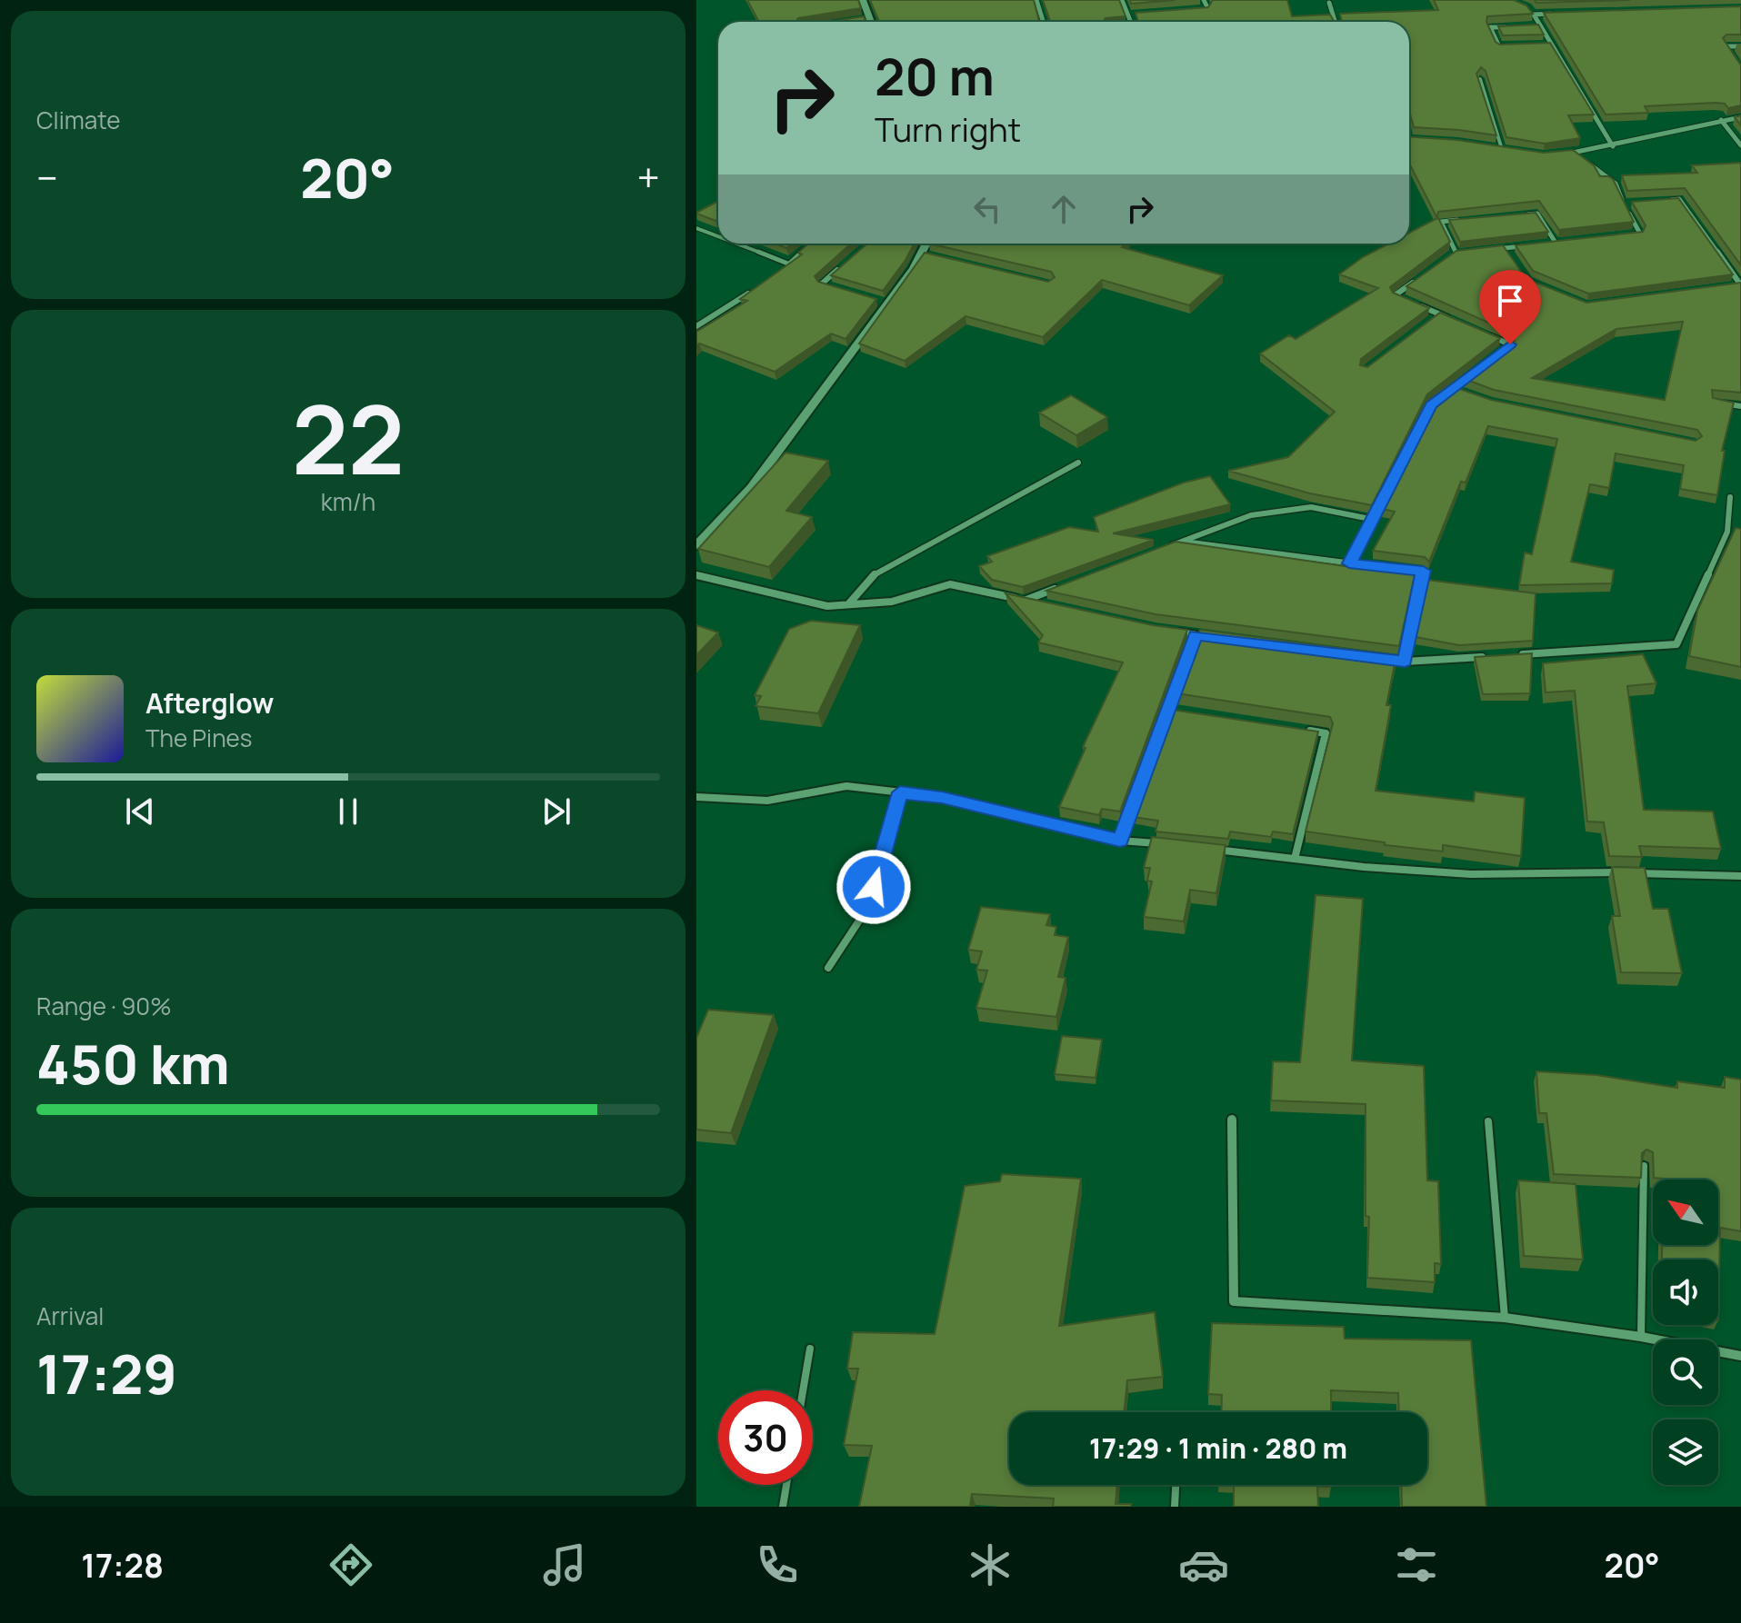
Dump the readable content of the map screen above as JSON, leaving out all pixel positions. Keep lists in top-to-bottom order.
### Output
{
  "north": "top left",
  "page": {
    "tile": [
      "Climate",
      ["22", "km/h"],
      ["Range · 90%", "450 km"],
      ["Arrival", "17:29"]
    ],
    "turn": ["20 m", "Turn right"],
    "heat": ["−", "20°", "+"],
    "song": ["Afterglow", "The Pines"],
    "limit": "30",
    "trip": "17:29 · 1 min · 280 m",
    "tabs": ["17:28", "20°"]
  }
}
